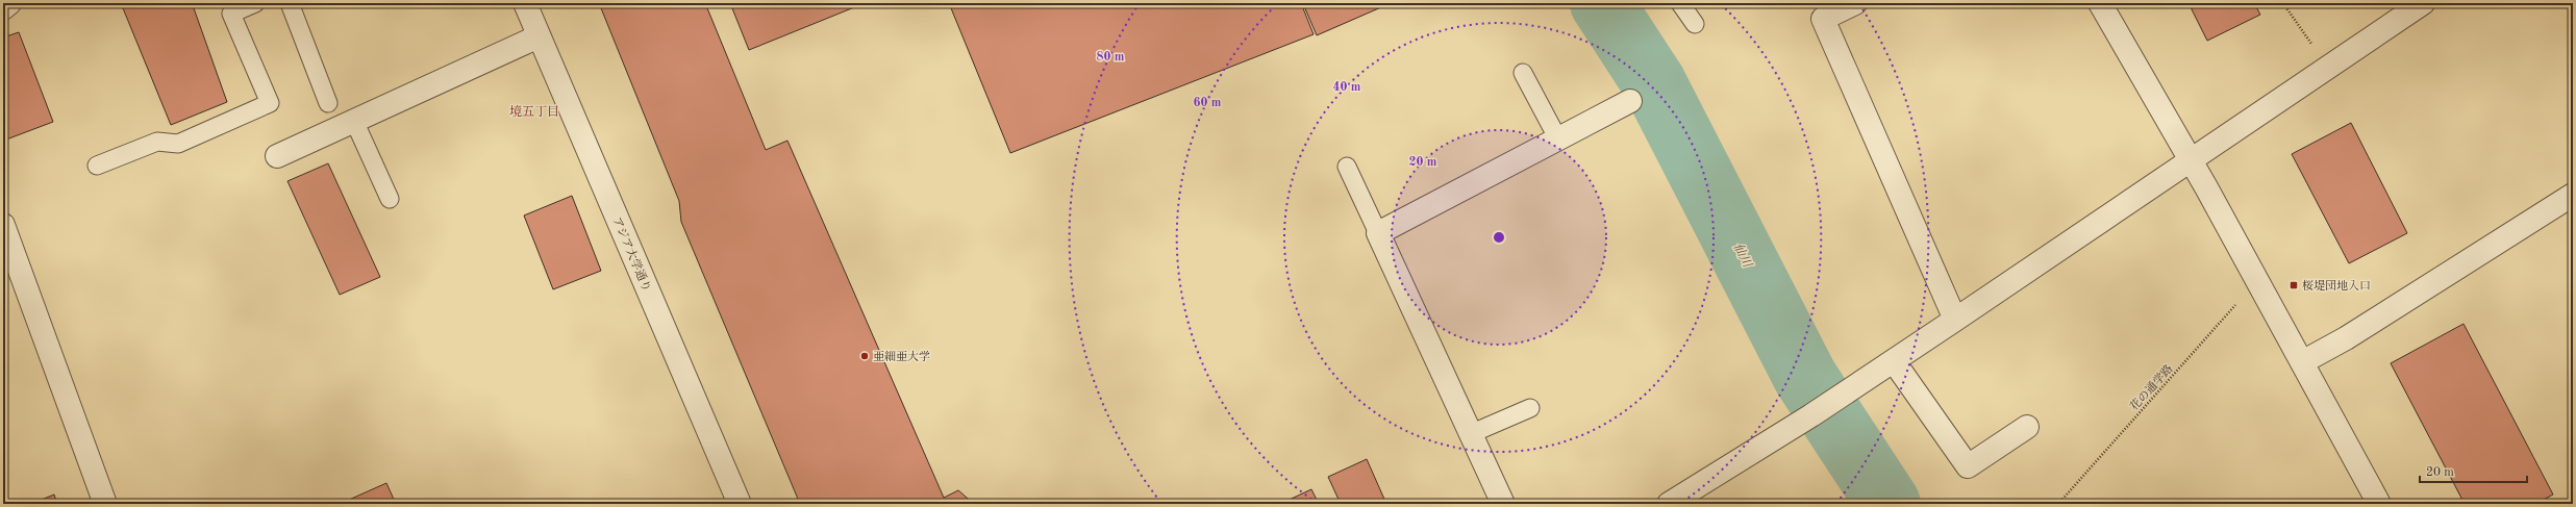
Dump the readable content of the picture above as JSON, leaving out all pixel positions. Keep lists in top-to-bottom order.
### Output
{
  "streets": {
    "street": ["アジア大学通り"],
    "path": ["花の通学路"]
  },
  "districts": ["境五丁目"],
  "water": ["仙川"],
  "places": {
    "transit": ["桜堤団地入口"],
    "other": ["亜細亜大学"]
  },
  "scale_bar": "20 m",
  "rings": [
    "80 m",
    "40 m",
    "60 m",
    "20 m"
  ]
}
